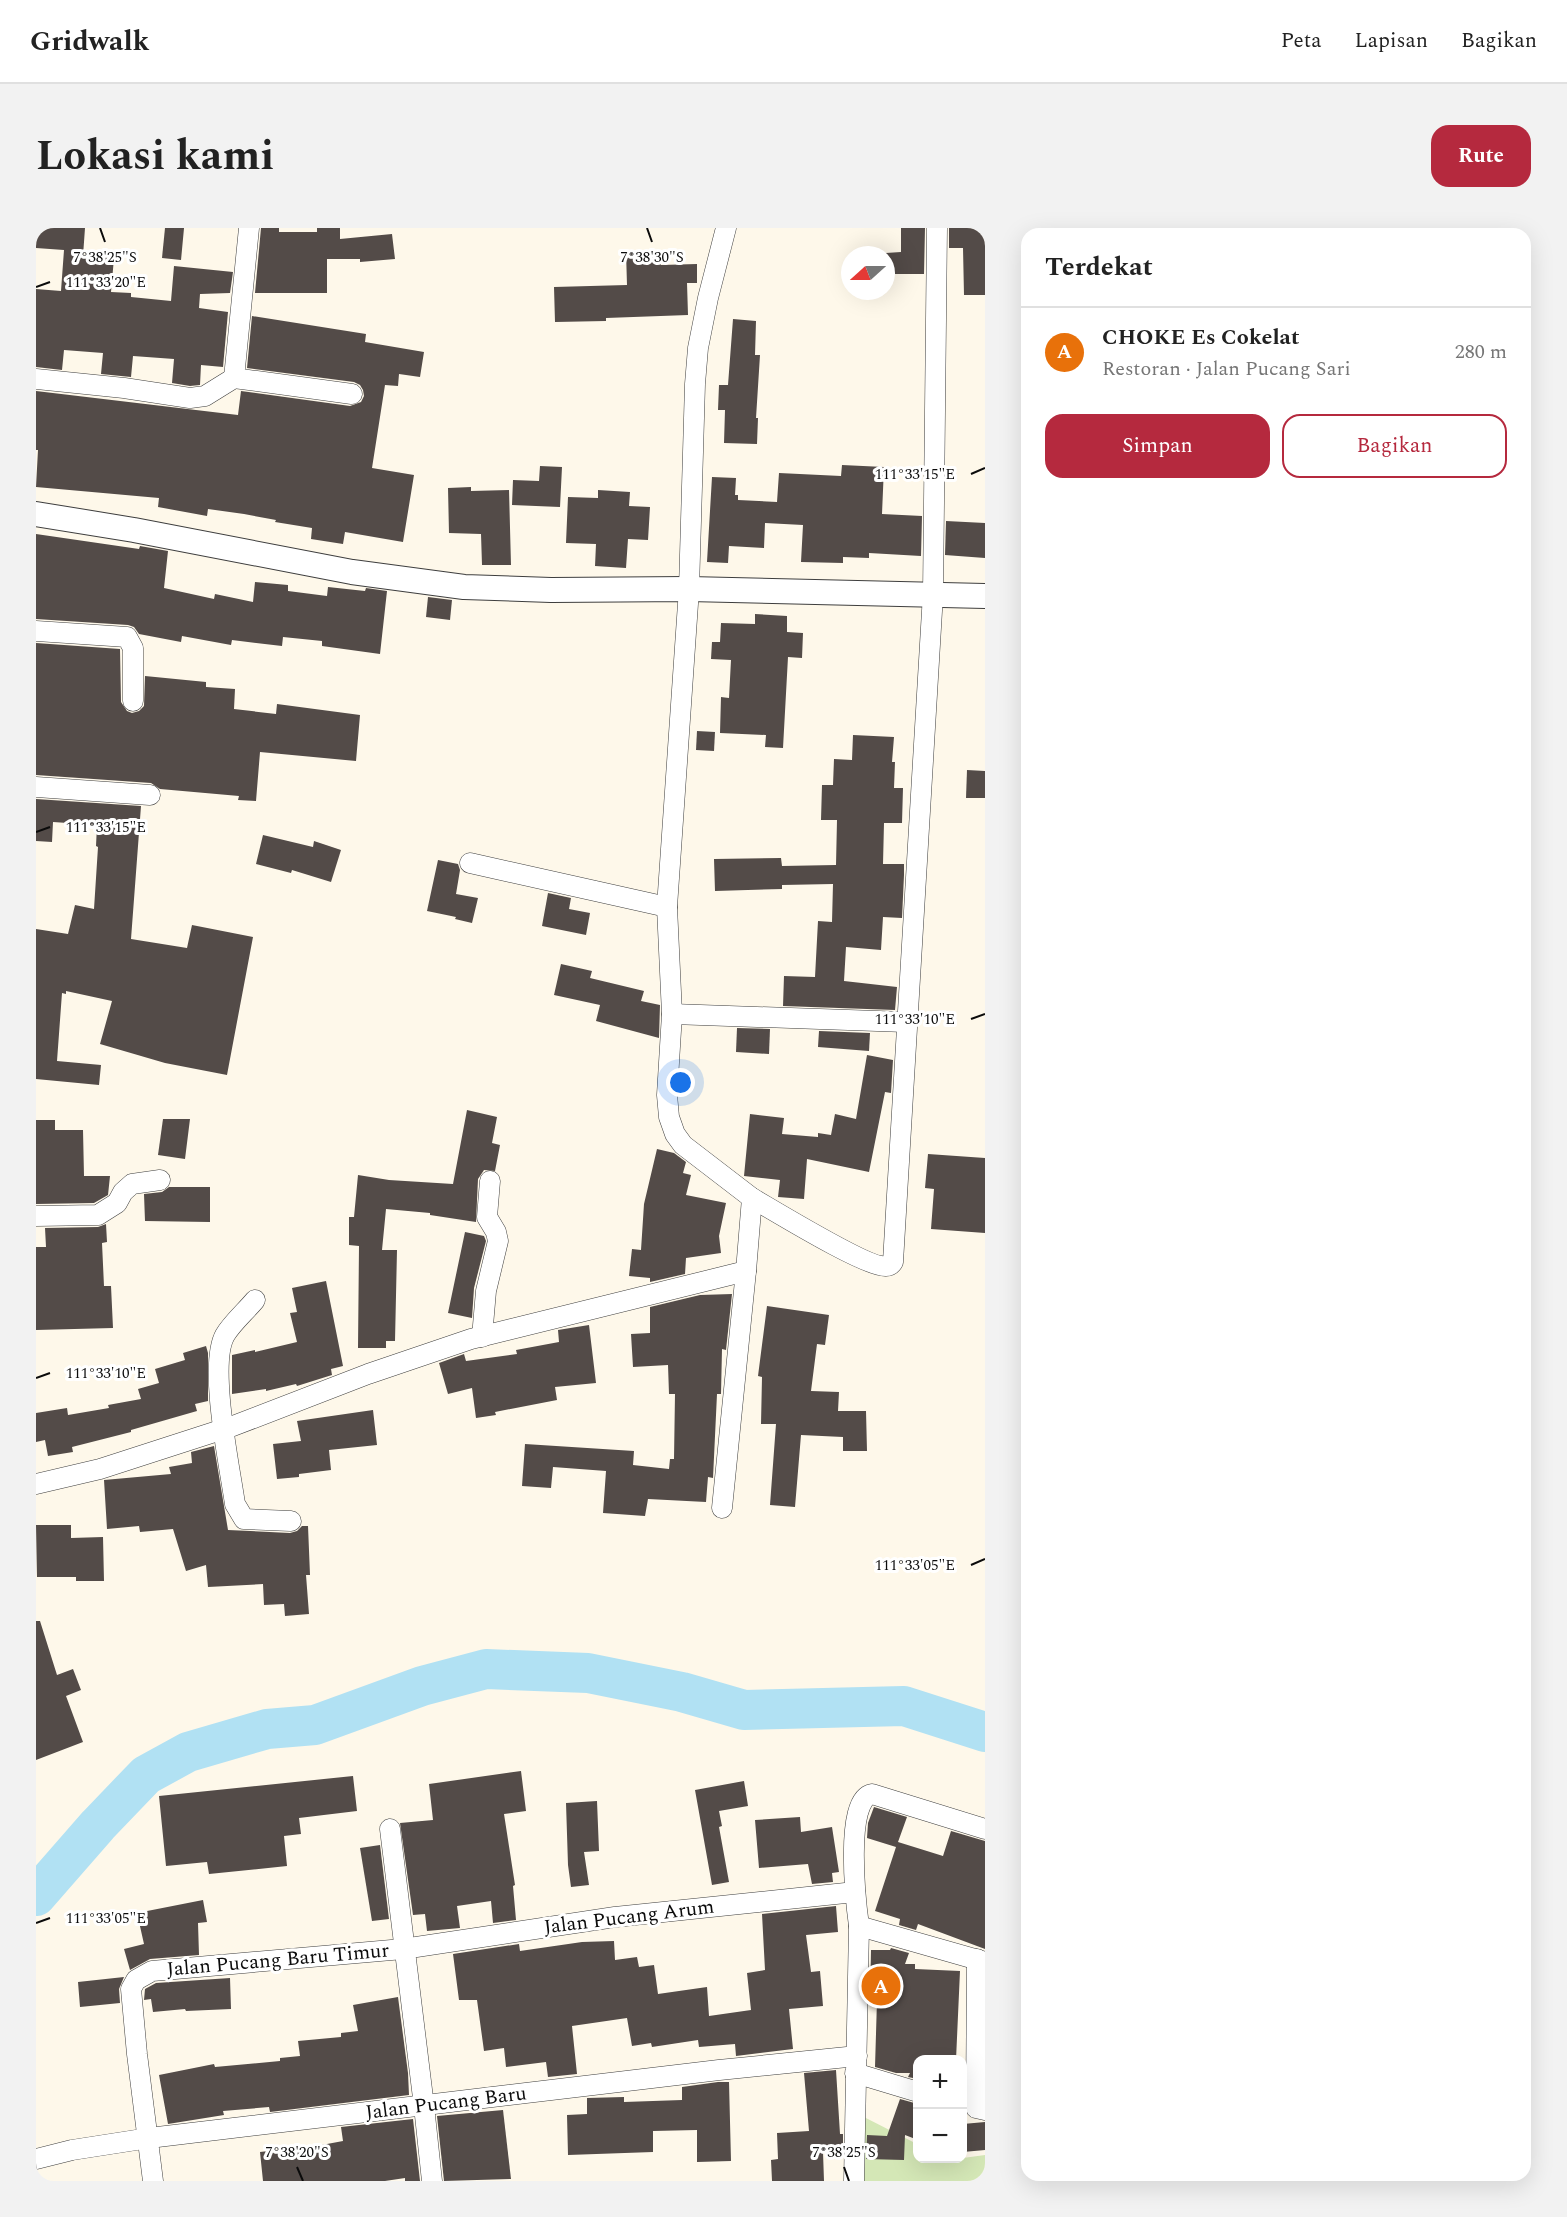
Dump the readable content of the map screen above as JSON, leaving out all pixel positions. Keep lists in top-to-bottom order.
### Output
{
  "streets": {
    "street": ["Jalan Pucang Arum", "Jalan Pucang Baru Timur", "Jalan Pucang Baru"]
  },
  "crossings": [
    ["Jalan Pucang Arum", "Jalan Pucang Baru Timur"],
    ["Jalan Pucang Baru Timur", "Jalan Pucang Baru"]
  ],
  "north": "left",
  "page": {
    "header": "Gridwalk",
    "nav": ["Peta", "Lapisan", "Bagikan"],
    "title": "Lokasi kami",
    "buttons": [
      "Rute",
      ["Simpan", "Bagikan"]
    ],
    "heading": "Terdekat",
    "list": [
      {
        "mark": "A",
        "name": "CHOKE Es Cokelat",
        "note": "Restoran · Jalan Pucang Sari",
        "value": "280 m"
      }
    ],
    "pins": "A",
    "map_buttons": ["+", "−"]
  },
  "coordinates": [
    "7°38'25\"S",
    "7°38'30\"S",
    "111°33'20\"E",
    "111°33'15\"E",
    "111°33'10\"E",
    "111°33'05\"E",
    "7°38'20\"S"
  ]
}
